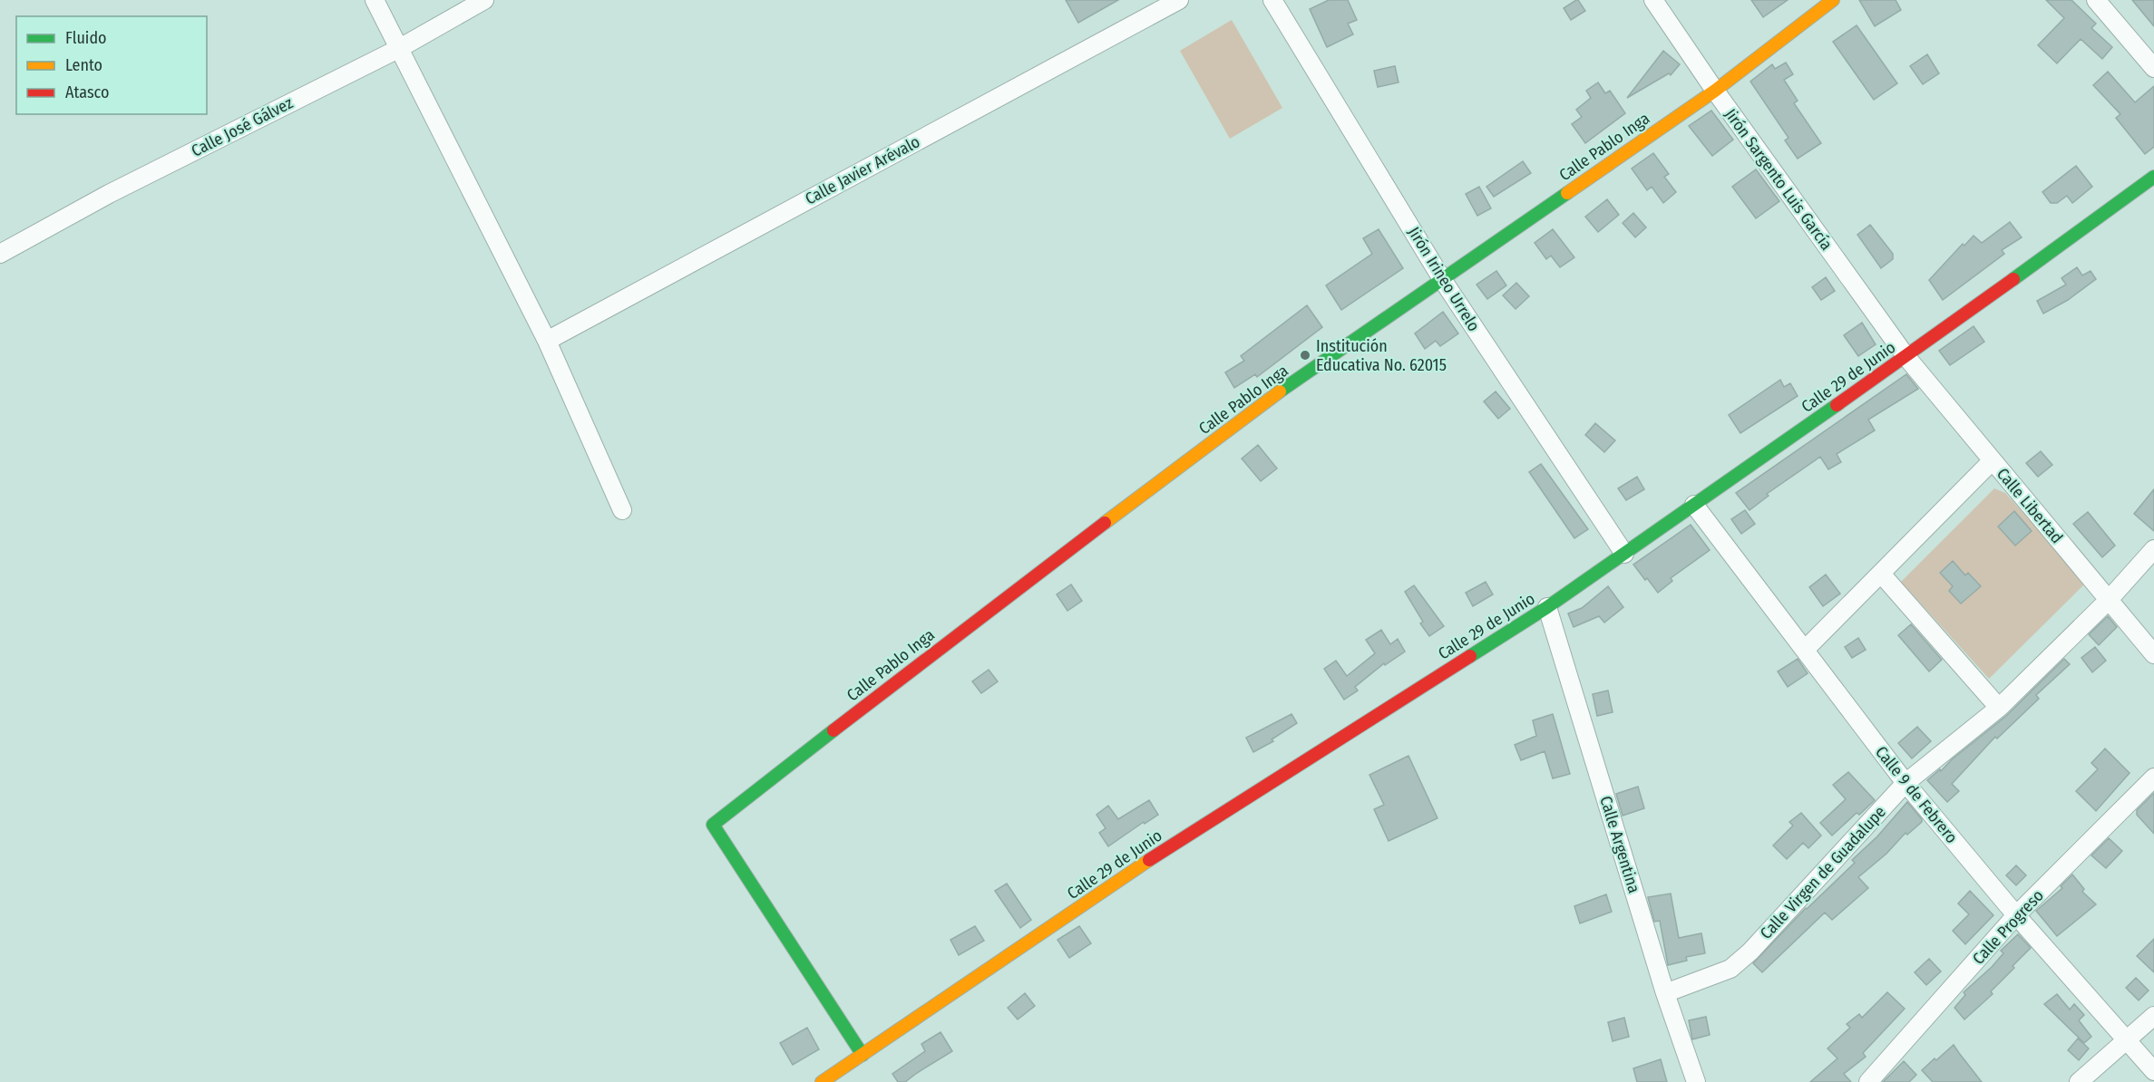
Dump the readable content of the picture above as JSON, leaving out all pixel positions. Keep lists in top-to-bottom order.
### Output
{
  "streets": {
    "street": [
      "Calle José Gálvez",
      "Calle Pablo Inga",
      "Calle Javier Arévalo",
      "Jirón Sargento Luis García",
      "Jirón Irineo Urrelo",
      "Calle 29 de Junio",
      "Calle Libertad",
      "Calle 9 de Febrero",
      "Calle Argentina",
      "Calle Virgen de Guadalupe",
      "Calle Progreso"
    ]
  },
  "crossings": [
    ["Calle Pablo Inga", "Jirón Sargento Luis García"],
    ["Calle Pablo Inga", "Jirón Irineo Urrelo"],
    ["Calle Pablo Inga", "Calle 29 de Junio"],
    ["Jirón Sargento Luis García", "Calle 29 de Junio"],
    ["Jirón Sargento Luis García", "Calle Libertad"],
    ["Jirón Irineo Urrelo", "Calle 29 de Junio"],
    ["Calle 29 de Junio", "Calle Libertad"],
    ["Calle 29 de Junio", "Calle 9 de Febrero"],
    ["Calle 29 de Junio", "Calle Argentina"],
    ["Calle Libertad", "Calle Virgen de Guadalupe"],
    ["Calle 9 de Febrero", "Calle Virgen de Guadalupe"],
    ["Calle 9 de Febrero", "Calle Progreso"],
    ["Calle Argentina", "Calle Virgen de Guadalupe"]
  ],
  "places": ["Institución Educativa No. 62015"],
  "legend": ["Fluido", "Lento", "Atasco"]
}
